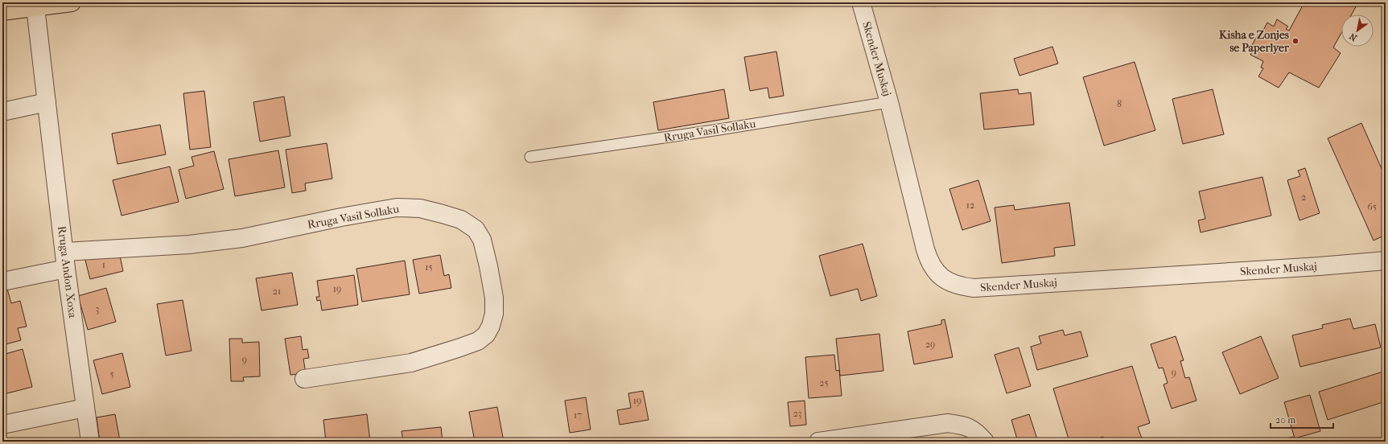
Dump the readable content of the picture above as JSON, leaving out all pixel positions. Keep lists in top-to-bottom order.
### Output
{
  "streets": {
    "street": ["Skender Muskaj", "Rruga Vasil Sollaku", "Rruga Andon Xoxa"]
  },
  "crossings": [
    ["Skender Muskaj", "Rruga Vasil Sollaku"],
    ["Rruga Vasil Sollaku", "Rruga Andon Xoxa"]
  ],
  "places": ["Kisha e Zonjes se Paperlyer"],
  "house_numbers": [
    "8",
    "2",
    "12",
    "65",
    "1",
    "15",
    "19",
    "21",
    "3",
    "29",
    "9",
    "9",
    "5",
    "25",
    "19",
    "23",
    "17"
  ],
  "scale_bar": "20 m",
  "north": "bottom left"
}
